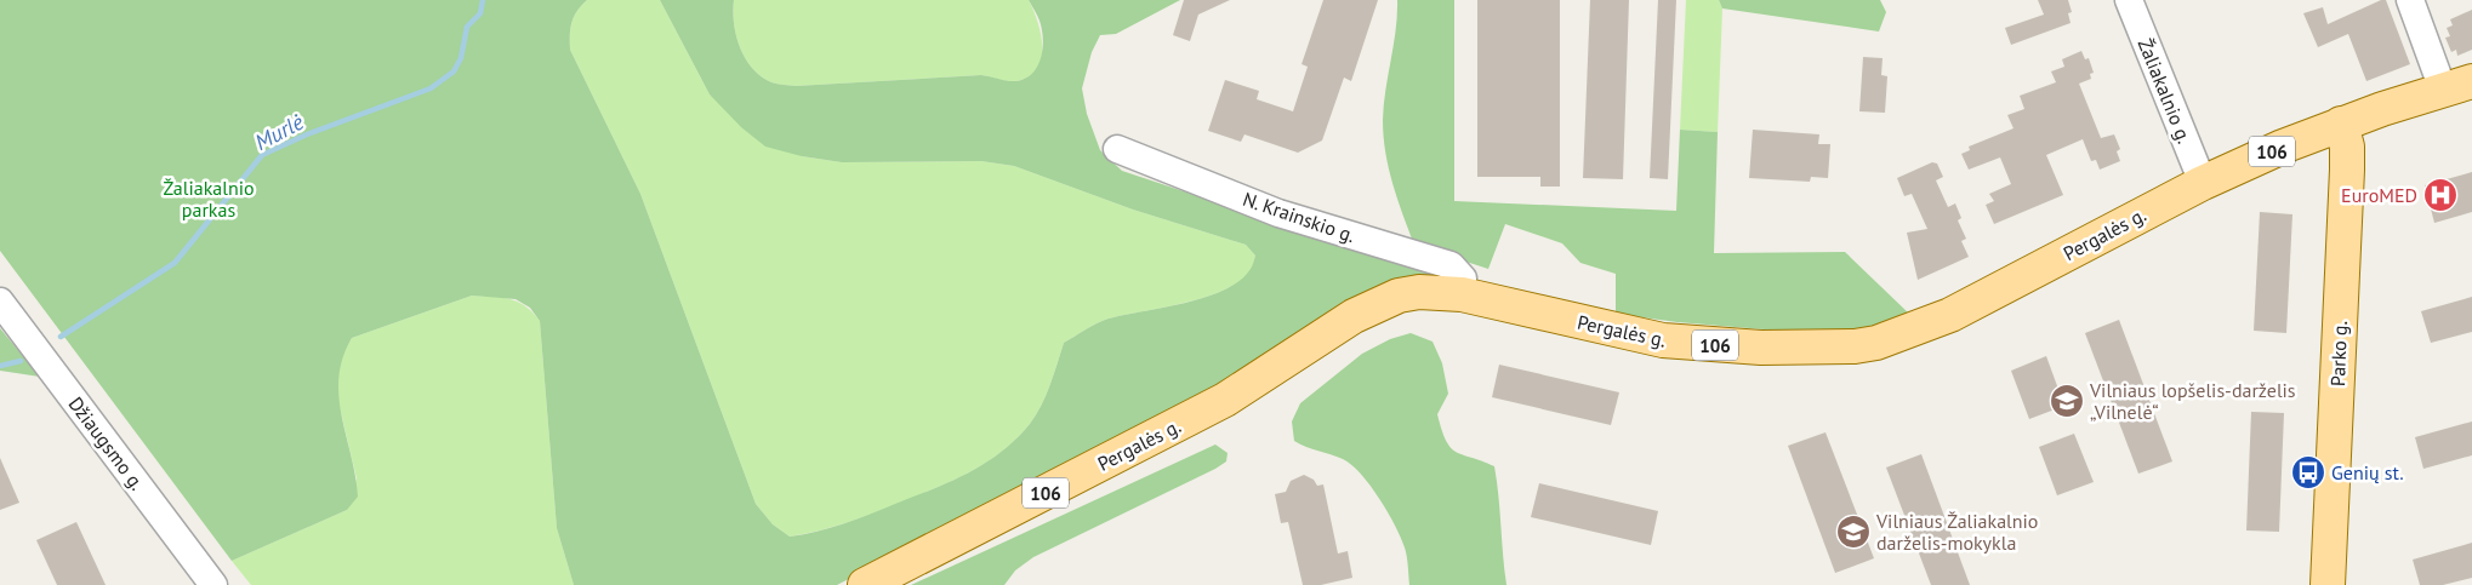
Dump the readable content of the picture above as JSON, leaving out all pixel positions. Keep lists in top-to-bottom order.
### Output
{
  "streets": {
    "main road": ["106", "Pergalės g.", "Parko g."],
    "street": ["Žaliakalnio g.", "N. Krainskio g.", "Džiaugsmo g."]
  },
  "crossings": [
    ["Žaliakalnio g.", "Pergalės g."],
    ["N. Krainskio g.", "Pergalės g."],
    ["Pergalės g.", "Parko g."]
  ],
  "water": ["Murlė"],
  "parks": ["Žaliakalnio parkas"],
  "places": {
    "hospital": ["EuroMED"],
    "school or university": ["Vilniaus lopšelis-darželis „Vilnelė“", "Vilniaus Žaliakalnio darželis-mokykla"],
    "bus stop": ["Genių st."]
  }
}
